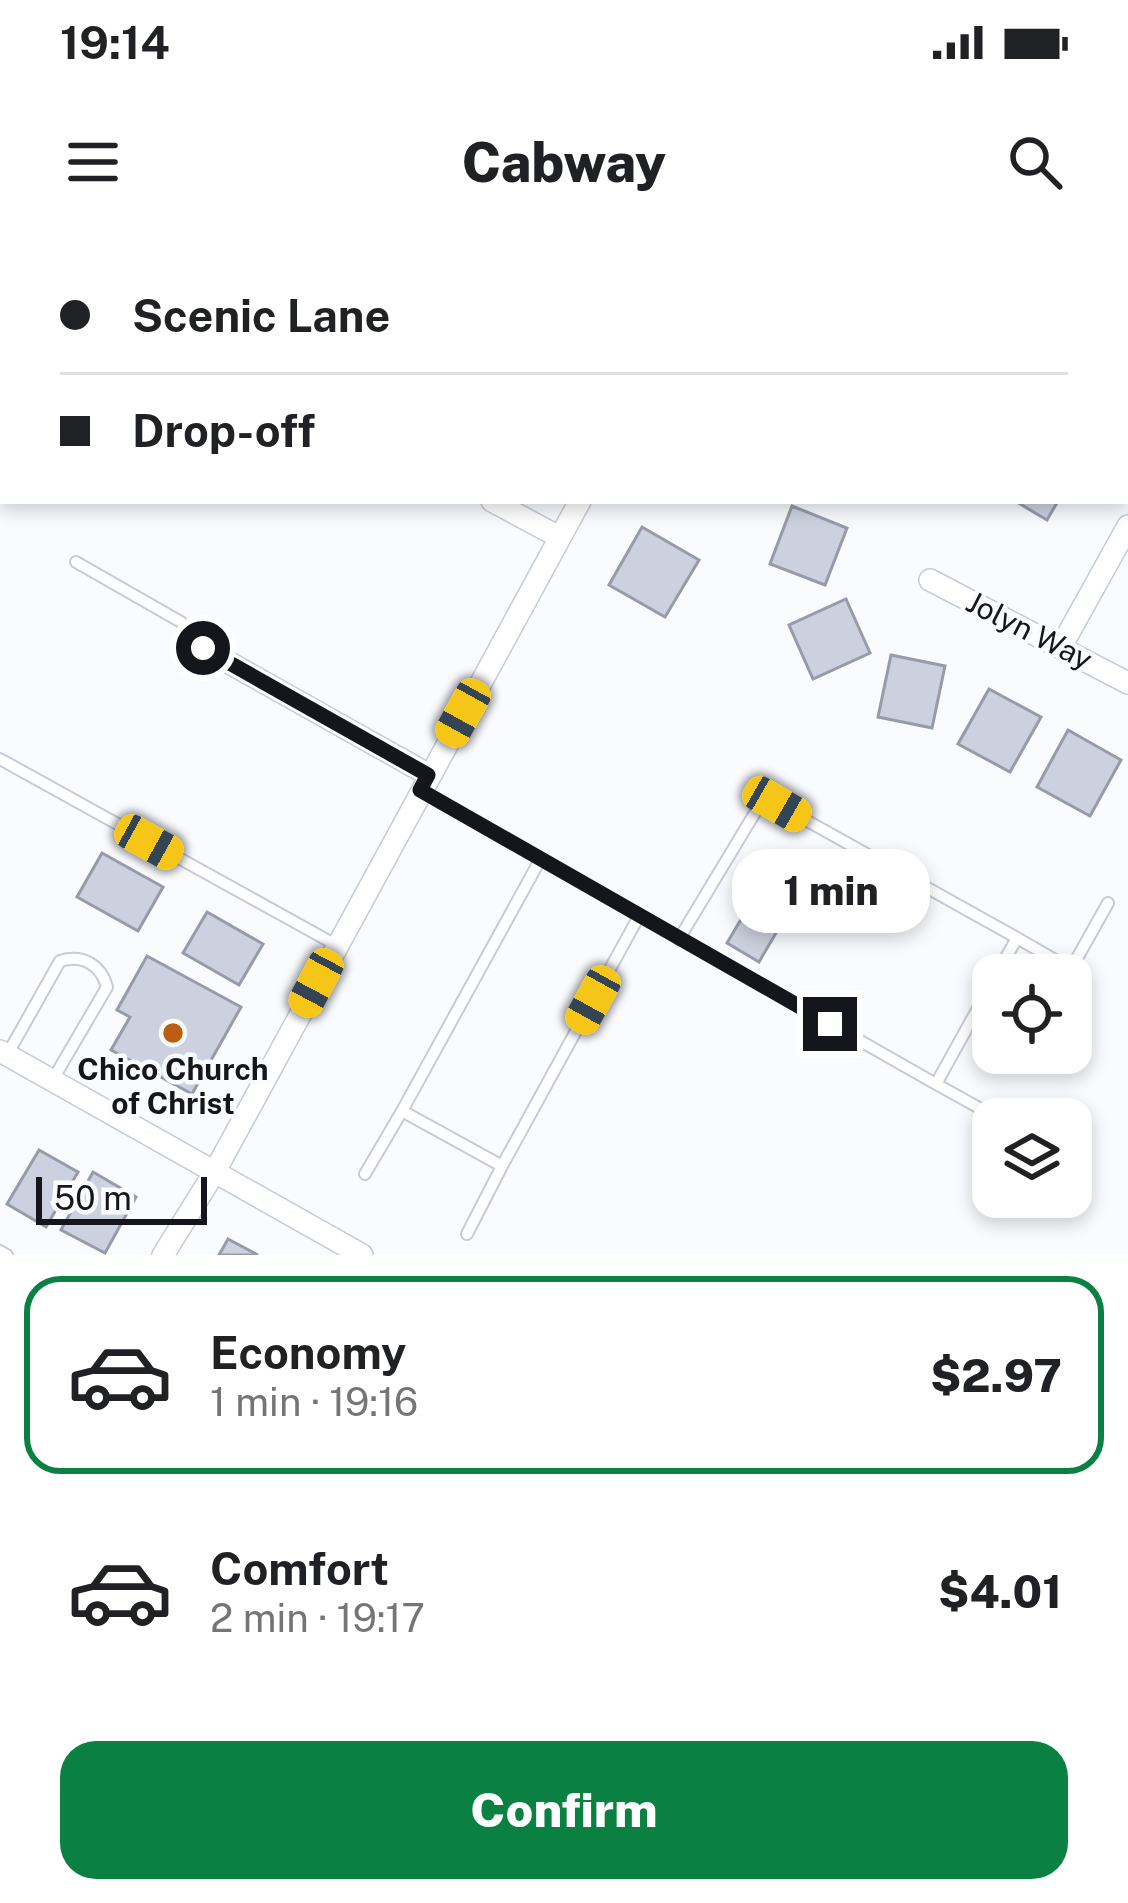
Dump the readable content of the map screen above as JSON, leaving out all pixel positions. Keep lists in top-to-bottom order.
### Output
{
  "streets": {
    "street": ["Jolyn Way"]
  },
  "places": ["Chico Church of Christ"],
  "scale_bar": "50 m",
  "page": {
    "status": "19:14",
    "header": "Cabway",
    "banner": ["Scenic Lane", "Drop-off"],
    "bubble": "1 min",
    "scale": "50 m",
    "list": [
      {
        "name": "Economy",
        "note": "1 min · 19:16",
        "value": "$2.97"
      },
      {
        "name": "Comfort",
        "note": "2 min · 19:17",
        "value": "$4.01"
      }
    ],
    "buttons": "Confirm"
  }
}
